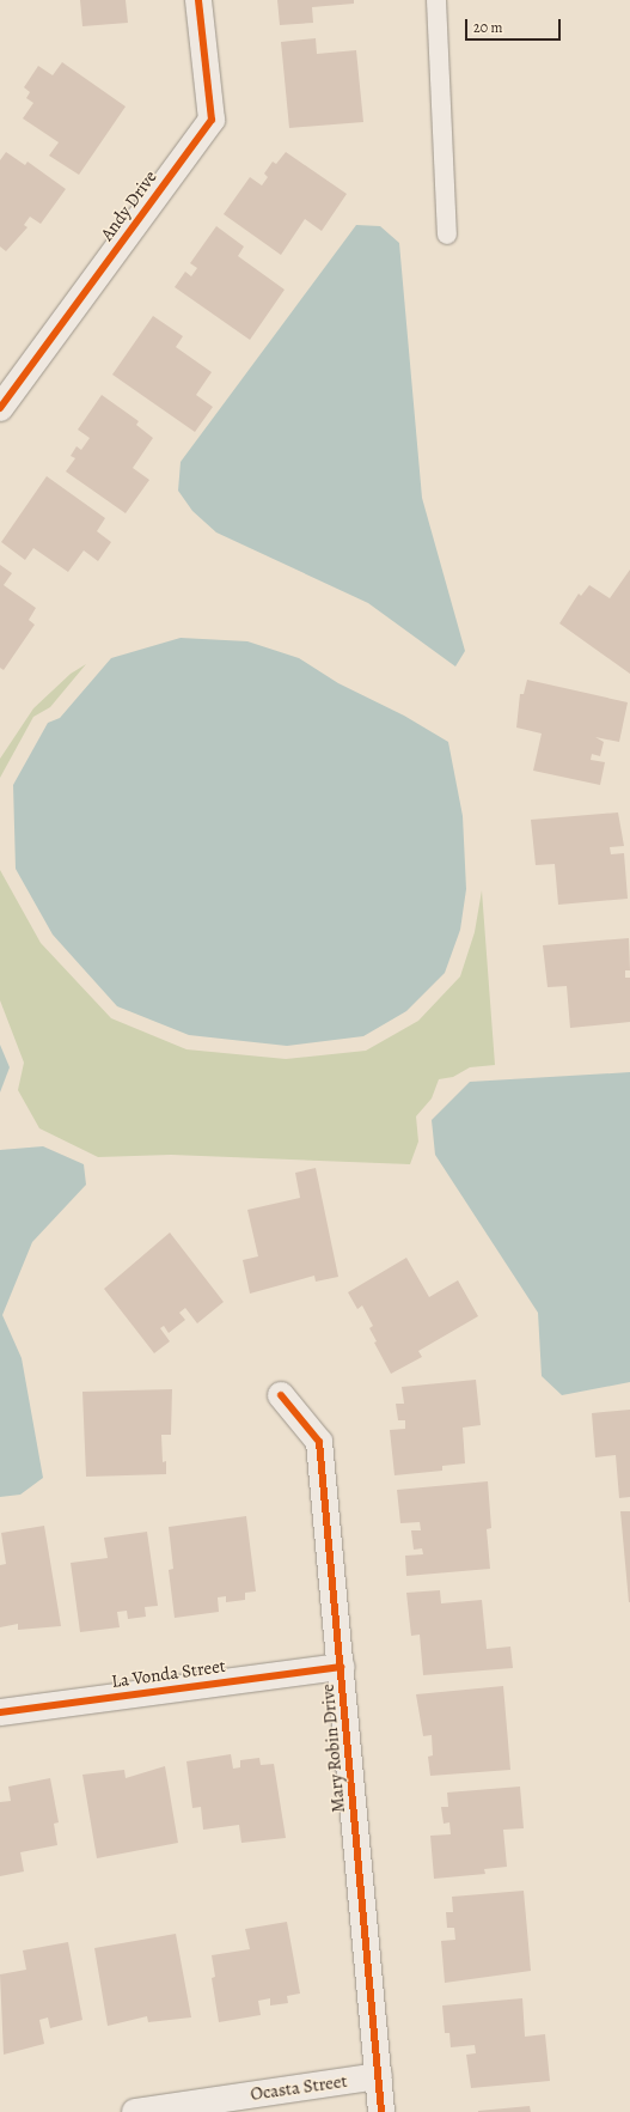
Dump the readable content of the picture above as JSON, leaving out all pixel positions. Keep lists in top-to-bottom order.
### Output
{
  "streets": {
    "street": [
      "Andy Drive",
      "La Vonda Street",
      "Mary Robin Drive",
      "Ocasta Street"
    ]
  },
  "crossings": [
    ["La Vonda Street", "Mary Robin Drive"],
    ["Mary Robin Drive", "Ocasta Street"]
  ],
  "scale_bar": "20 m"
}
